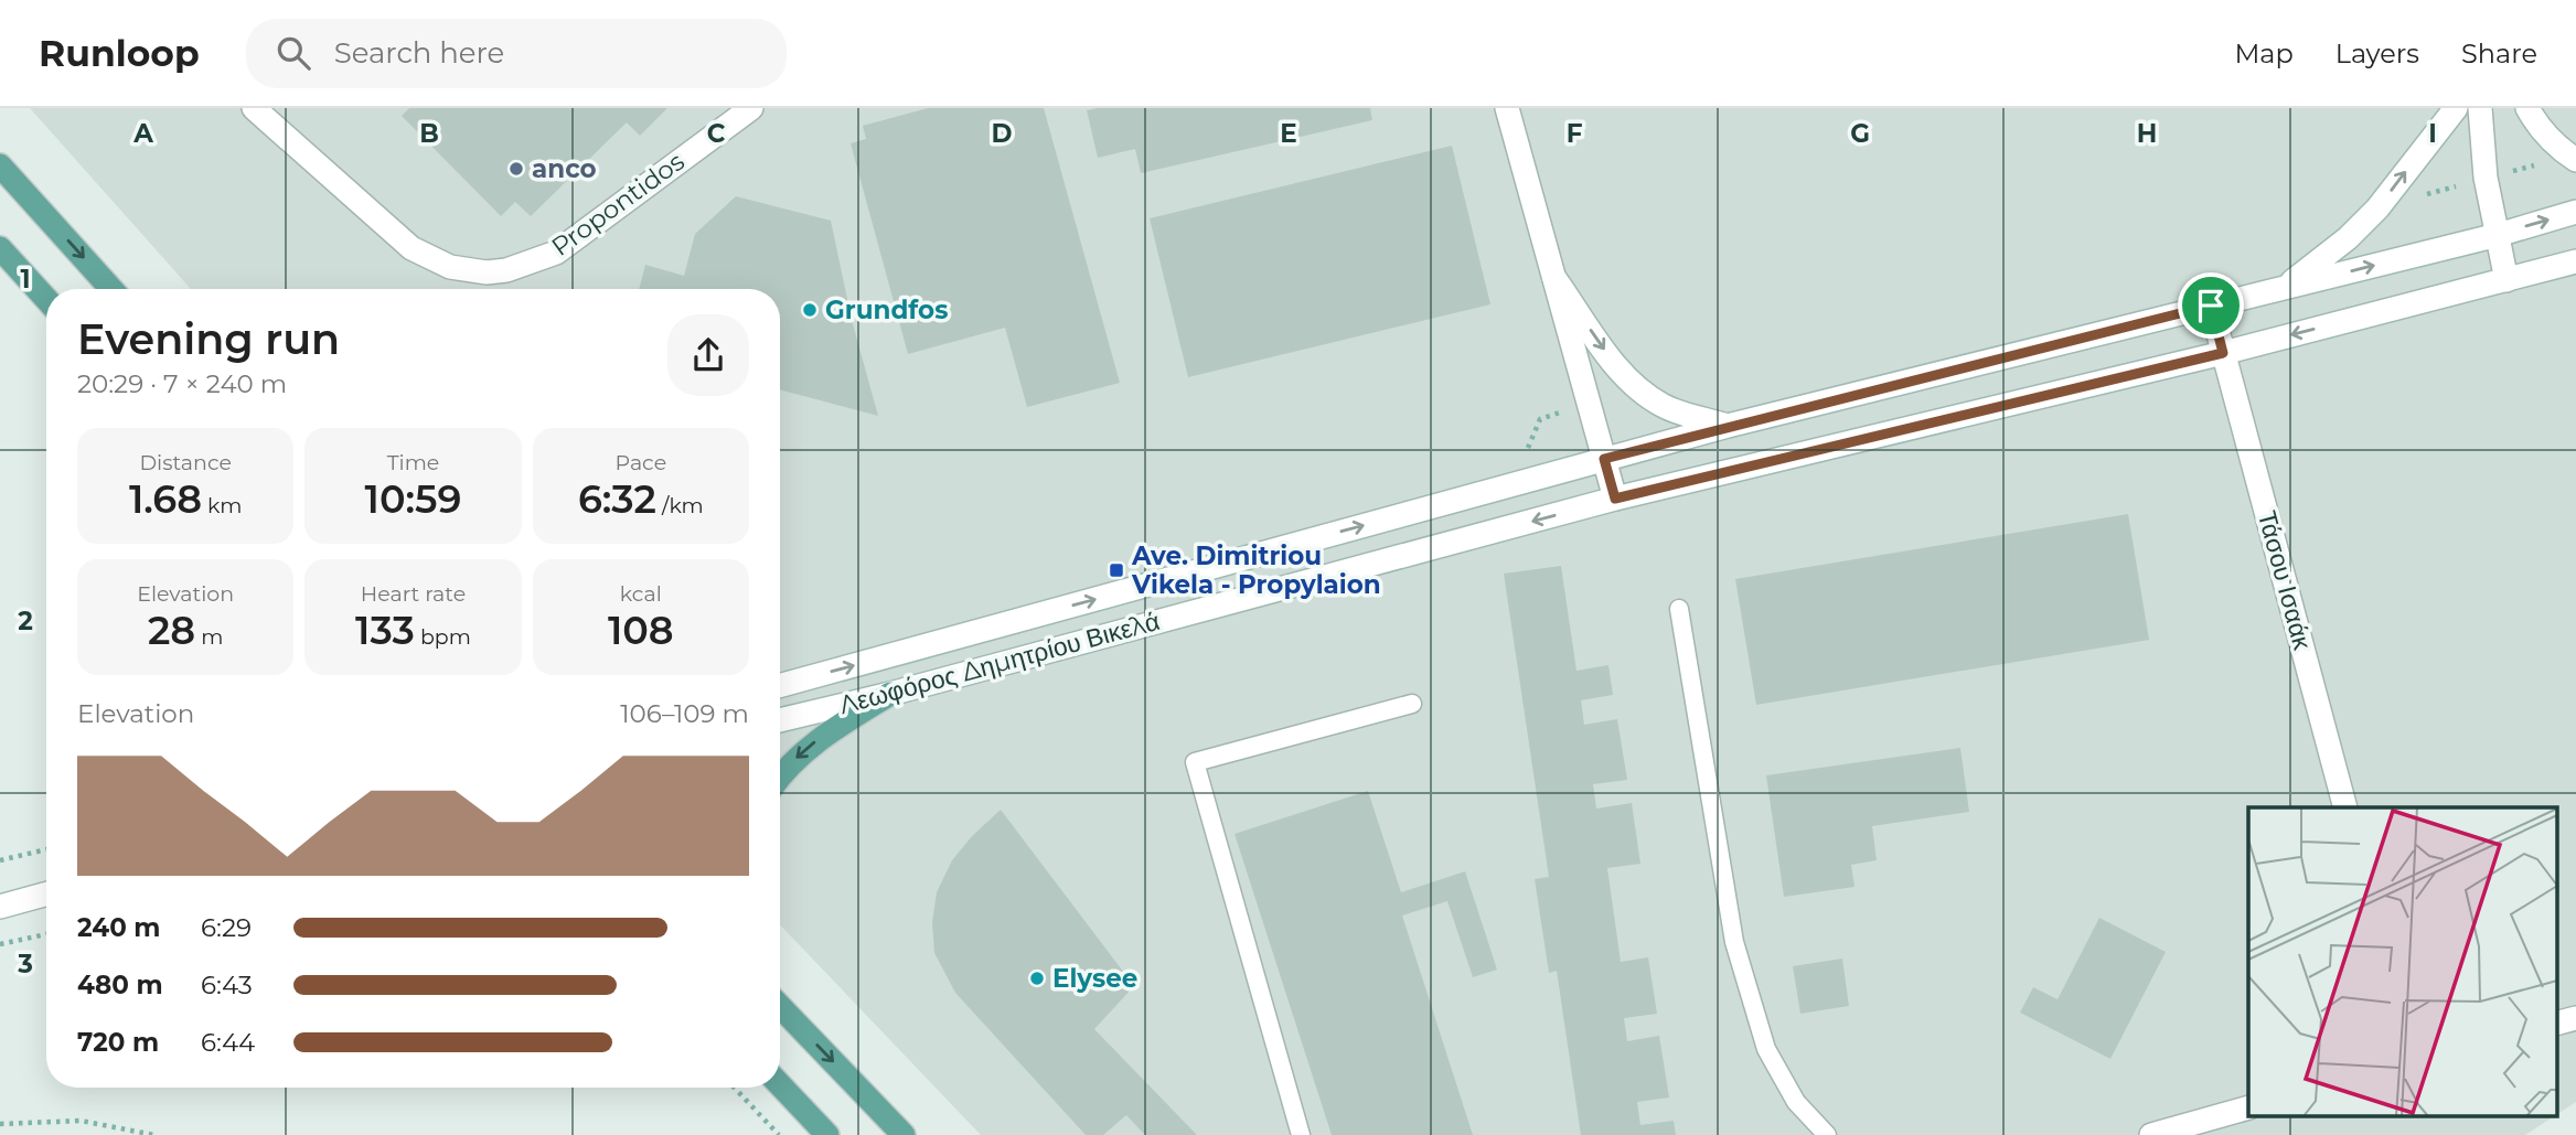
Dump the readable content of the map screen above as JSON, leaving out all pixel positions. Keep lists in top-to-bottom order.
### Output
{
  "streets": {
    "main road": ["Propontidos", "Τάσου Ισαάκ", "Λεωφόρος Δημητρίου Βικελά"]
  },
  "crossings": [
    ["Τάσου Ισαάκ", "Λεωφόρος Δημητρίου Βικελά"]
  ],
  "places": {
    "other": ["anco", "Grundfos", "Elysee"],
    "transit": ["Ave. Dimitriou Vikela - Propylaion"]
  },
  "page": {
    "header": "Runloop",
    "search": "Search here",
    "nav": ["Map", "Layers", "Share"],
    "heading": ["Evening run", "20:29 · 7 × 240 m"],
    "stats": [
      ["Distance", "1.68 km"],
      ["Time", "10:59"],
      ["Pace", "6:32 /km"],
      ["Elevation", "28 m"],
      ["Heart rate", "133 bpm"],
      ["kcal", "108"]
    ],
    "chart": ["Elevation", "106–109 m"],
    "list": [
      {
        "name": "240 m",
        "note": "6:29"
      },
      {
        "name": "480 m",
        "note": "6:43"
      },
      {
        "name": "720 m",
        "note": "6:44"
      }
    ]
  },
  "grid": {
    "columns": [
      "A",
      "B",
      "C",
      "D",
      "E",
      "F",
      "G",
      "H",
      "I"
    ],
    "rows": ["1", "2", "3"]
  }
}
